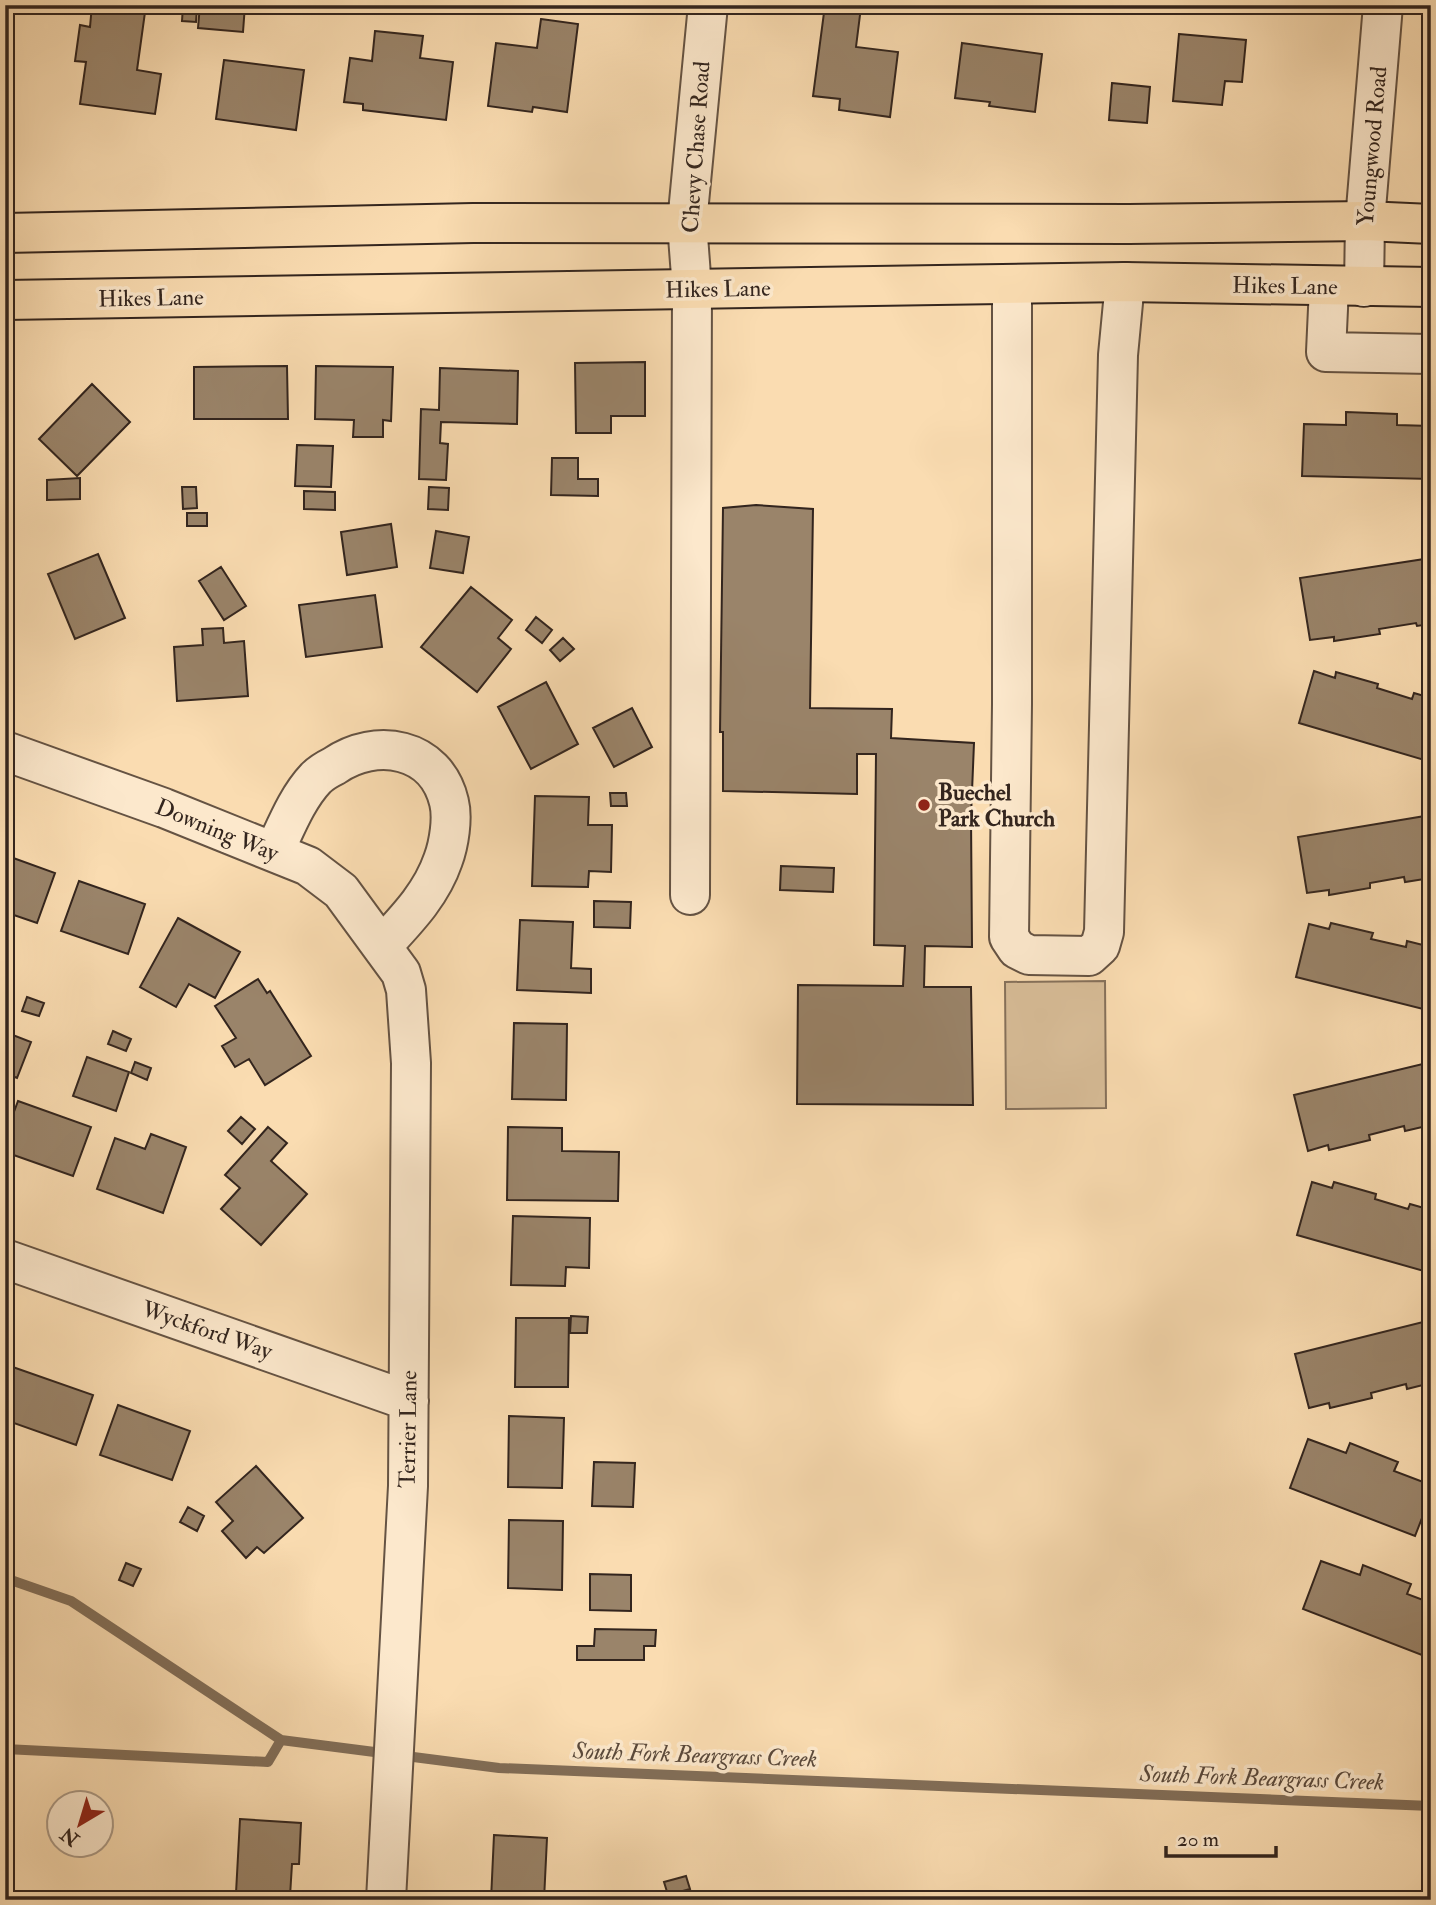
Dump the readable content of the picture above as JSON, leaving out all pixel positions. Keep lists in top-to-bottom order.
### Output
{
  "streets": {
    "main road": ["Hikes Lane"],
    "street": [
      "Youngwood Road",
      "Chevy Chase Road",
      "Downing Way",
      "Wyckford Way",
      "Terrier Lane"
    ]
  },
  "crossings": [
    ["Youngwood Road", "Hikes Lane"],
    ["Chevy Chase Road", "Hikes Lane"],
    ["Downing Way", "Terrier Lane"],
    ["Wyckford Way", "Terrier Lane"]
  ],
  "water": ["South Fork Beargrass Creek"],
  "places": ["Buechel Park Church"],
  "scale_bar": "20 m",
  "north": "bottom left"
}
